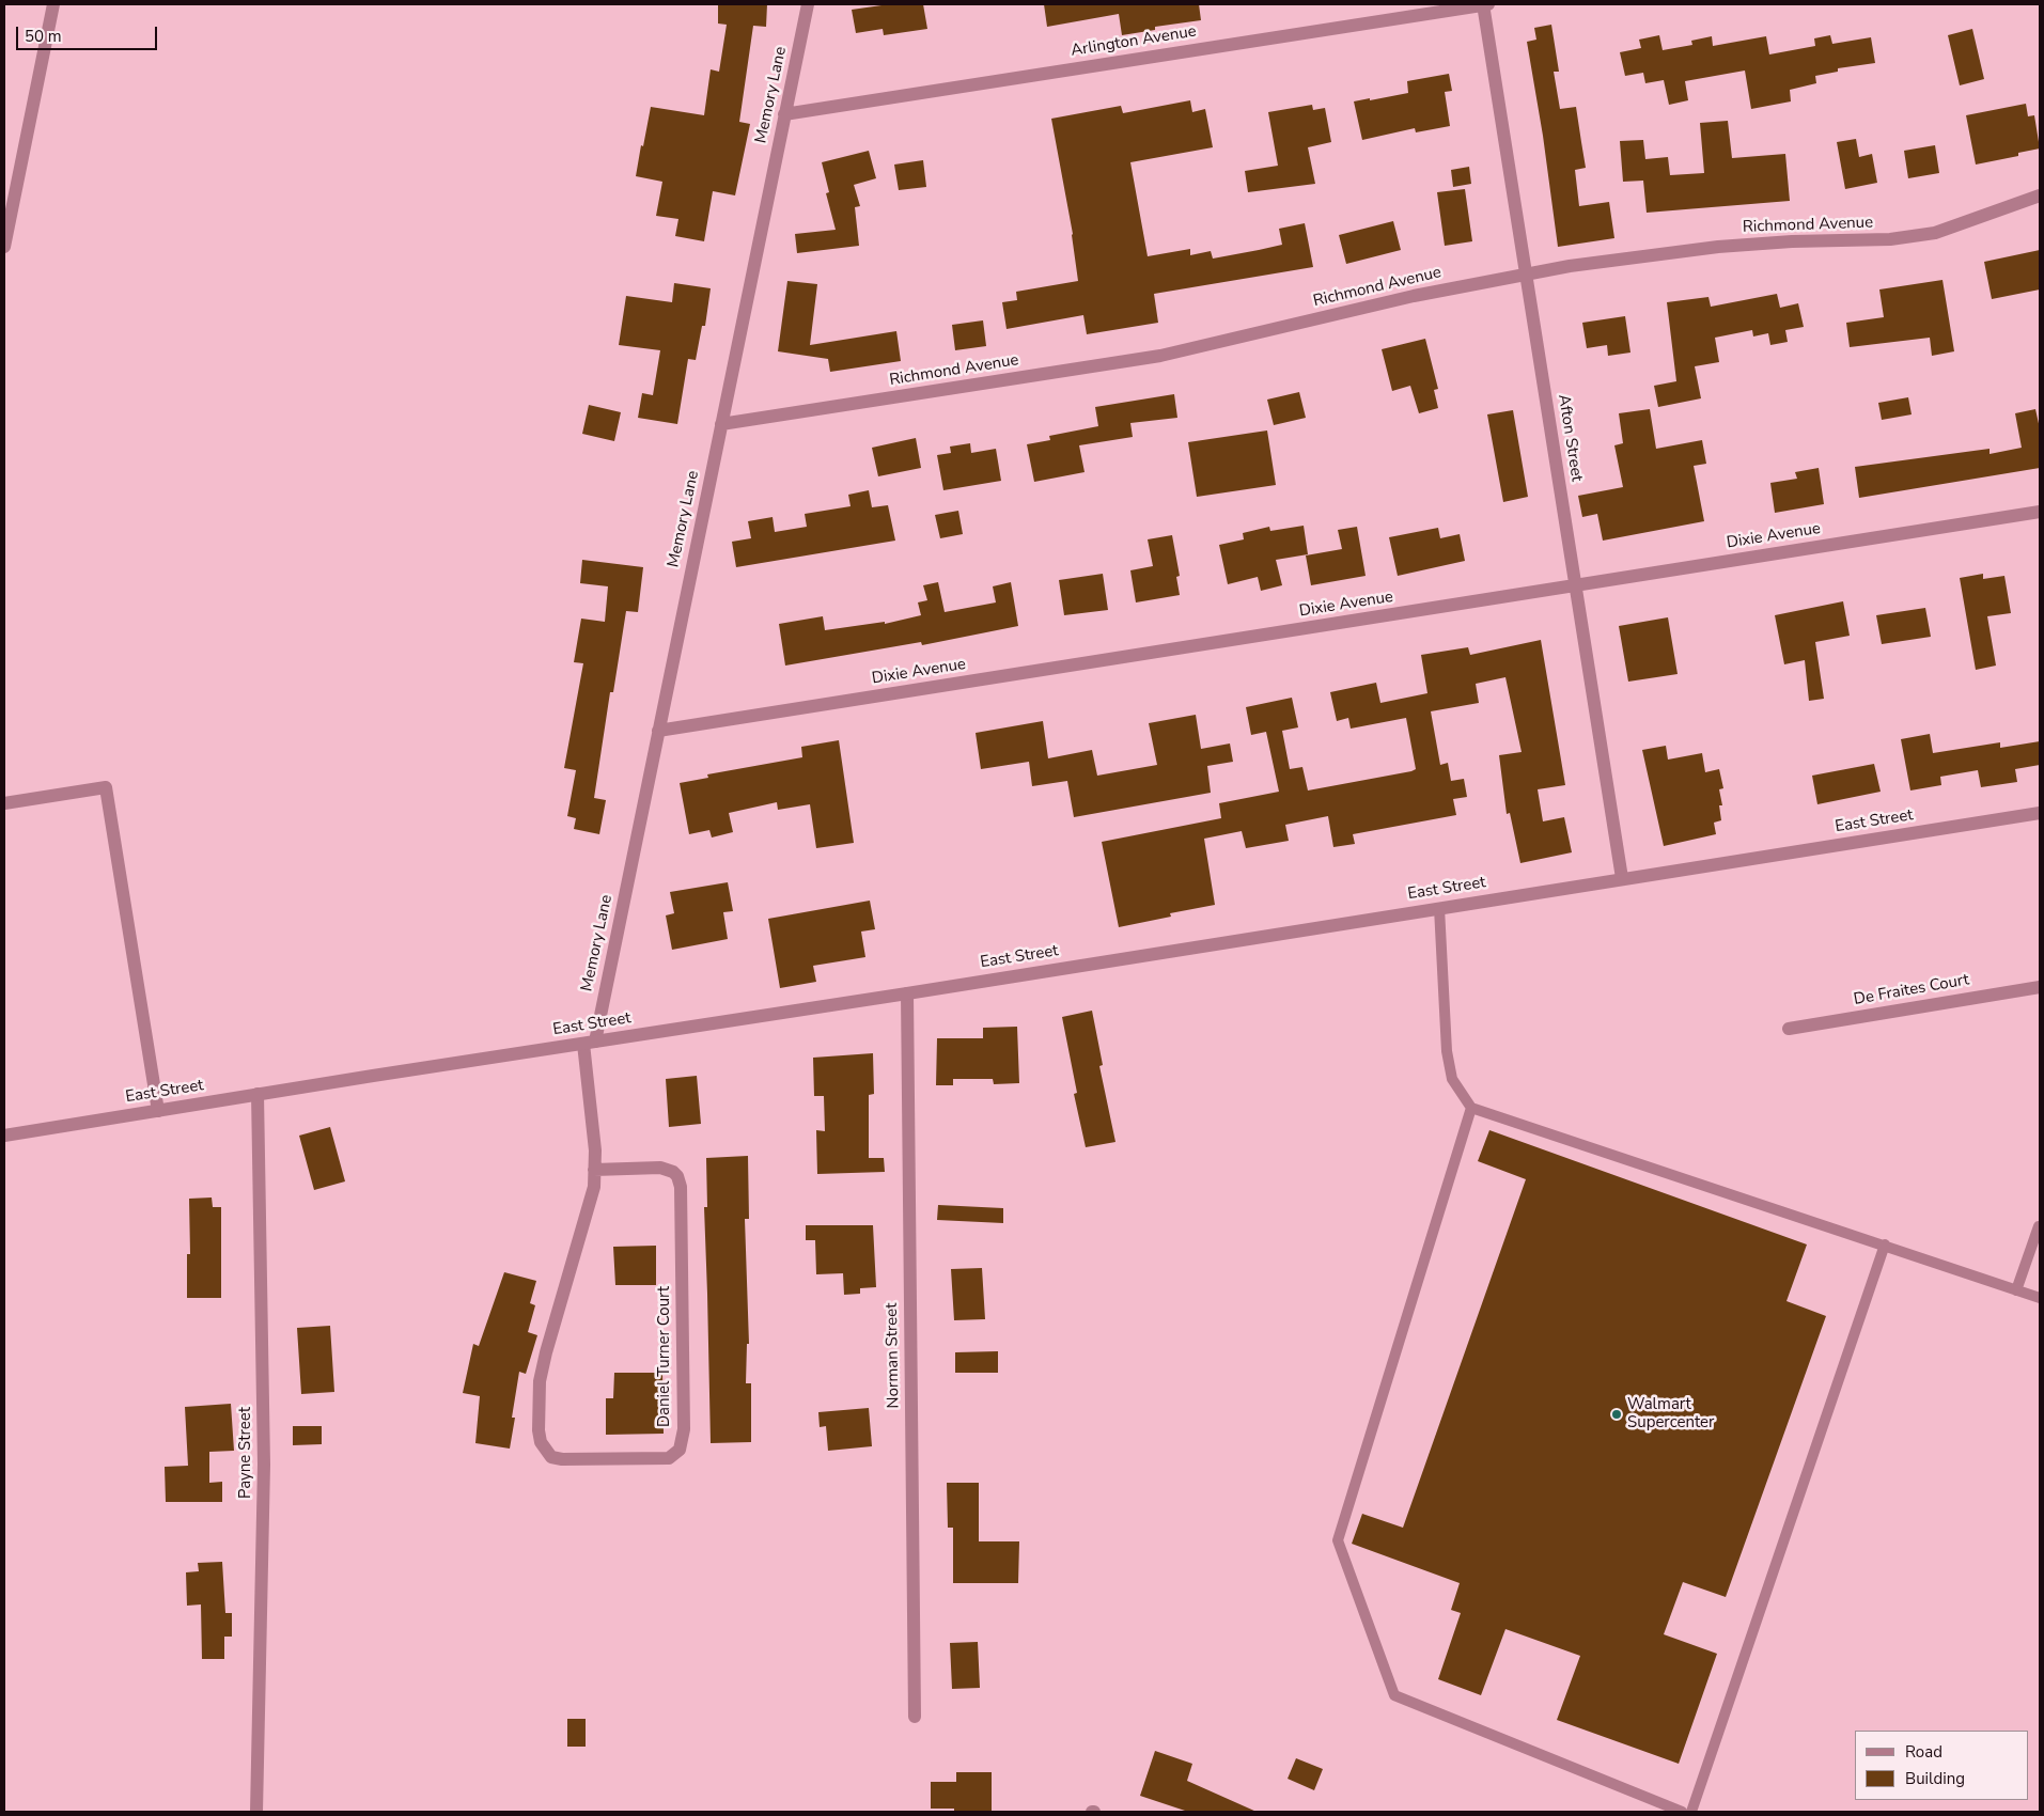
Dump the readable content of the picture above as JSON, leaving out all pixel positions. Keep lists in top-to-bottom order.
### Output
{
  "streets": {
    "street": [
      "Arlington Avenue",
      "Memory Lane",
      "Richmond Avenue",
      "Afton Street",
      "Dixie Avenue",
      "East Street",
      "De Fraites Court",
      "Norman Street",
      "Daniel Turner Court",
      "Payne Street"
    ]
  },
  "crossings": [
    ["Arlington Avenue", "Memory Lane"],
    ["Arlington Avenue", "Afton Street"],
    ["Memory Lane", "Richmond Avenue"],
    ["Memory Lane", "Dixie Avenue"],
    ["Memory Lane", "East Street"],
    ["Memory Lane", "Daniel Turner Court"],
    ["Richmond Avenue", "Afton Street"],
    ["Afton Street", "Dixie Avenue"],
    ["Afton Street", "East Street"],
    ["East Street", "Norman Street"],
    ["East Street", "Daniel Turner Court"],
    ["East Street", "Payne Street"]
  ],
  "places": ["Walmart Supercenter"],
  "legend": ["Road", "Building"],
  "scale_bar": "50 m"
}
